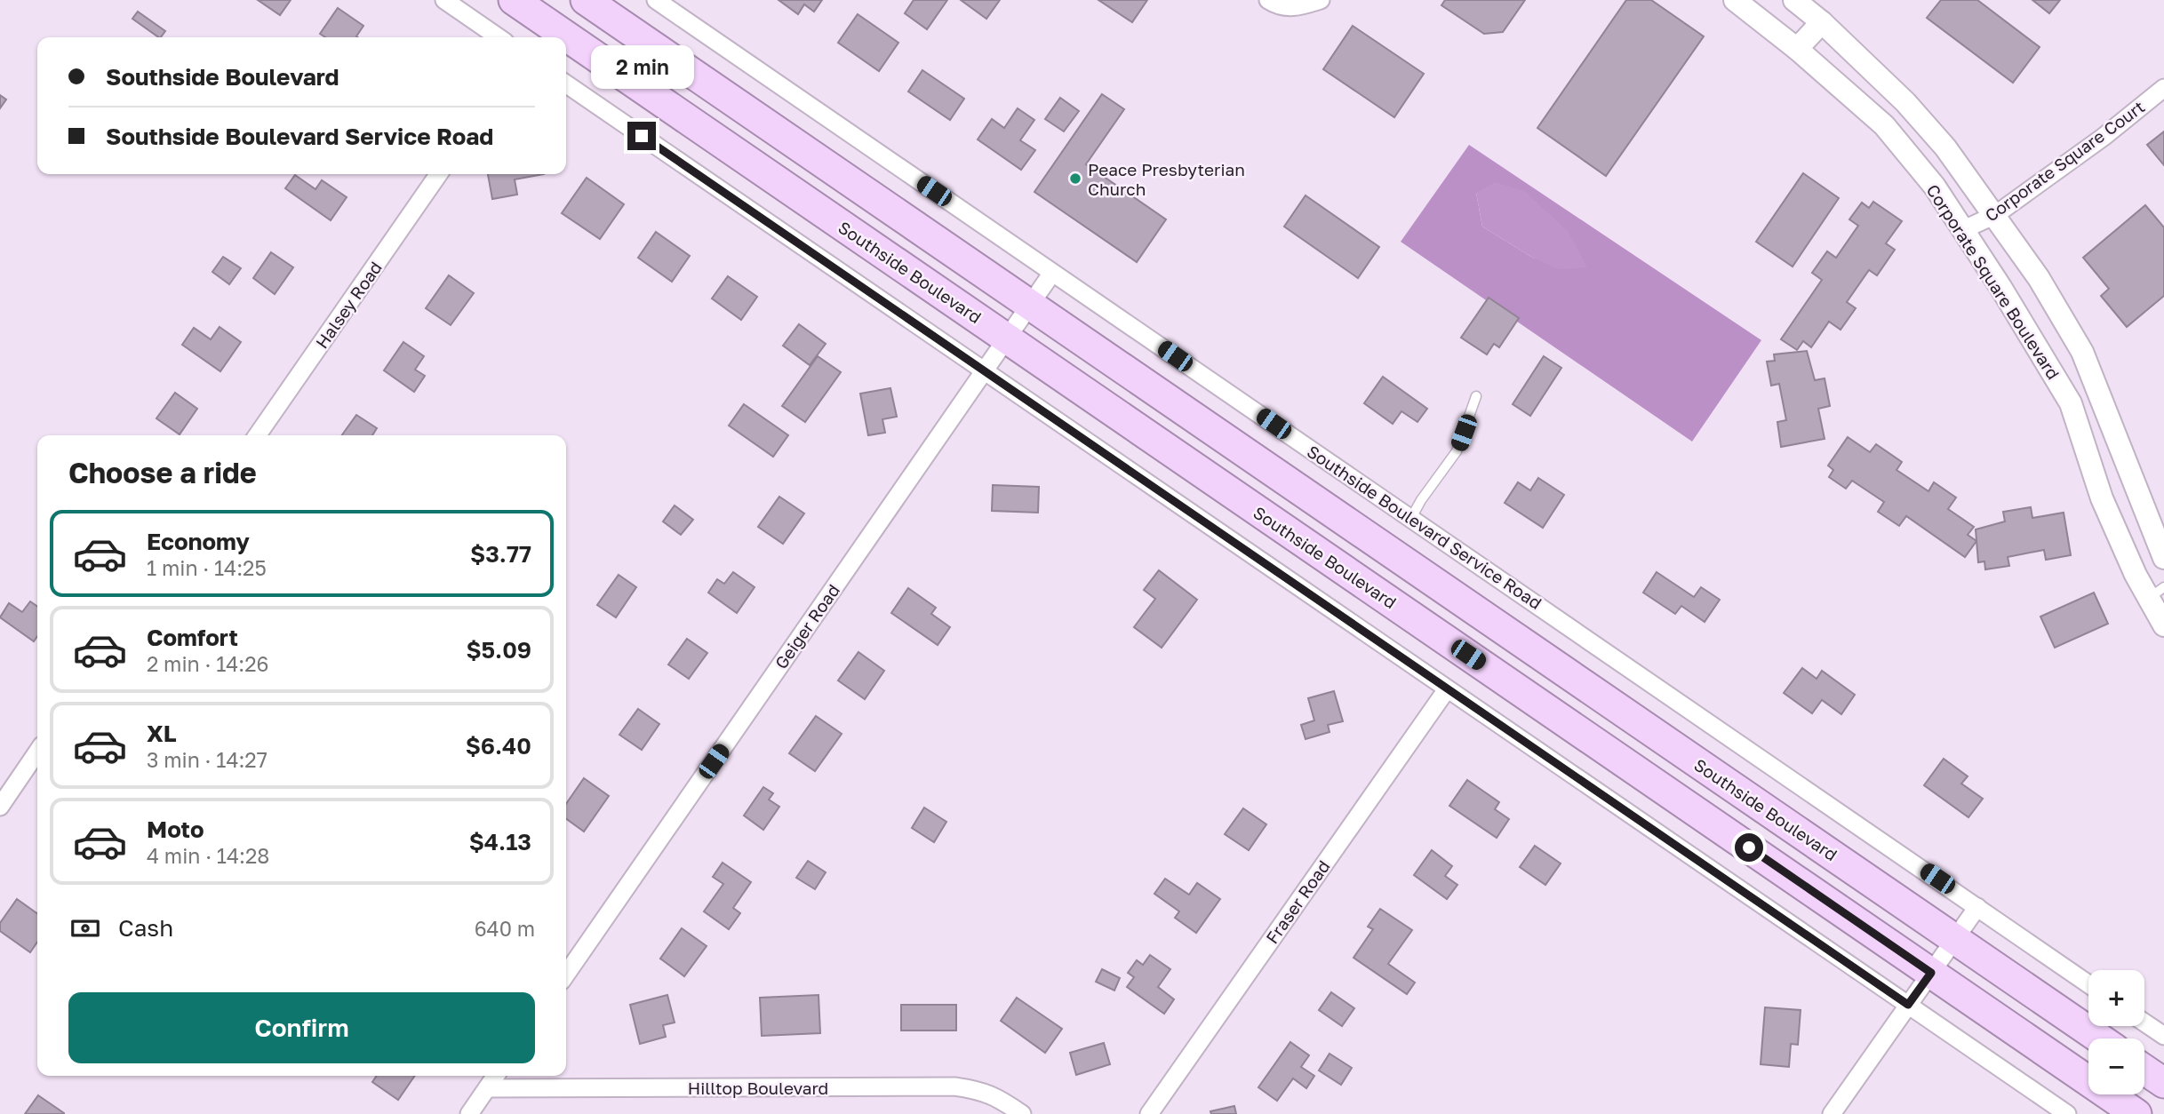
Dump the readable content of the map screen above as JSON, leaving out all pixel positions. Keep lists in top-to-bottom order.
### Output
{
  "streets": {
    "highway": ["Southside Boulevard"],
    "street": [
      "Corporate Square Court",
      "Corporate Square Boulevard",
      "Halsey Road",
      "Southside Boulevard Service Road",
      "Geiger Road",
      "Fraser Road",
      "Hilltop Boulevard"
    ]
  },
  "crossings": [
    ["Corporate Square Court", "Corporate Square Boulevard"],
    ["Southside Boulevard", "Geiger Road"],
    ["Southside Boulevard Service Road", "Geiger Road"]
  ],
  "places": ["Peace Presbyterian Church"],
  "page": {
    "banner": ["Southside Boulevard", "Southside Boulevard Service Road"],
    "bubble": "2 min",
    "heading": "Choose a ride",
    "list": [
      {
        "name": "Economy",
        "note": "1 min · 14:25",
        "value": "$3.77"
      },
      {
        "name": "Comfort",
        "note": "2 min · 14:26",
        "value": "$5.09"
      },
      {
        "name": "XL",
        "note": "3 min · 14:27",
        "value": "$6.40"
      },
      {
        "name": "Moto",
        "note": "4 min · 14:28",
        "value": "$4.13"
      }
    ],
    "pay": ["Cash", "640 m"],
    "map_buttons": ["+", "−"],
    "buttons": "Confirm"
  }
}
